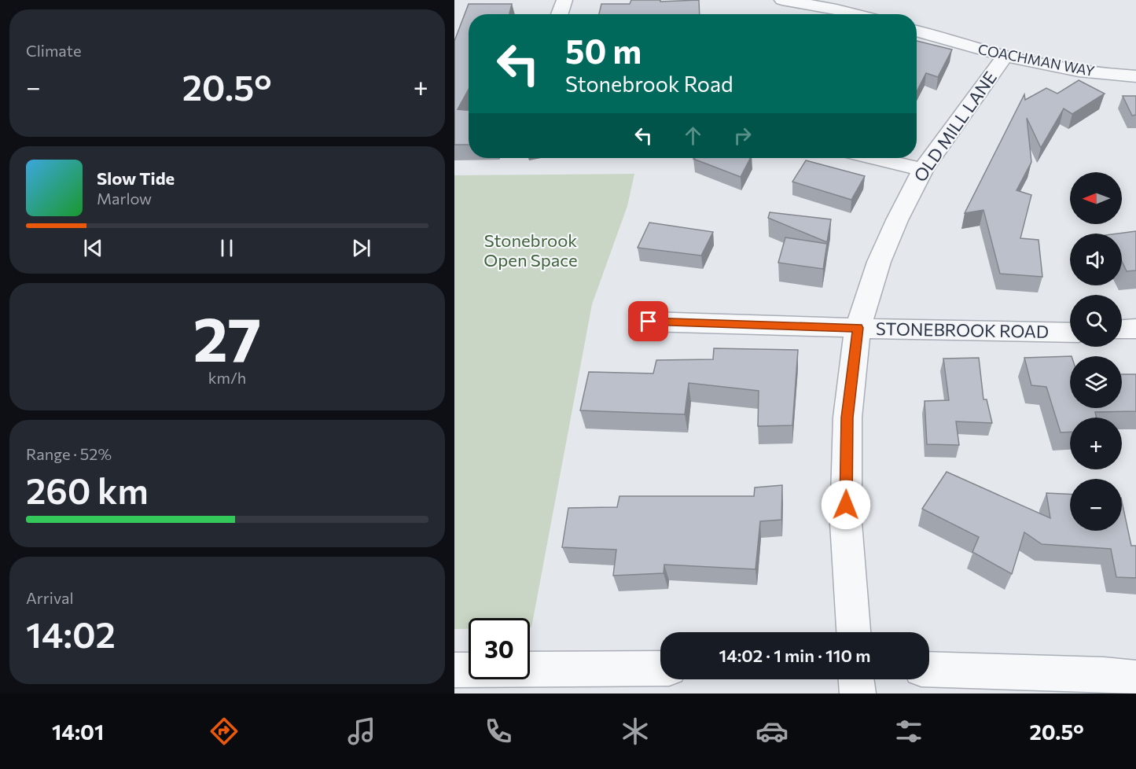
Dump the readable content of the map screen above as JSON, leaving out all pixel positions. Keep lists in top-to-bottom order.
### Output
{
  "streets": {
    "street": ["COACHMAN WAY", "OLD MILL LANE", "STONEBROOK ROAD"]
  },
  "crossings": [
    ["COACHMAN WAY", "OLD MILL LANE"],
    ["OLD MILL LANE", "STONEBROOK ROAD"]
  ],
  "parks": ["Stonebrook Open Space"],
  "north": "left",
  "page": {
    "tile": [
      "Climate",
      ["27", "km/h"],
      ["Range · 52%", "260 km"],
      ["Arrival", "14:02"]
    ],
    "turn": ["50 m", "Stonebrook Road"],
    "heat": ["−", "20.5°", "+"],
    "song": ["Slow Tide", "Marlow"],
    "map_buttons": ["+", "−"],
    "limit": "30",
    "trip": "14:02 · 1 min · 110 m",
    "tabs": ["14:01", "20.5°"]
  }
}
